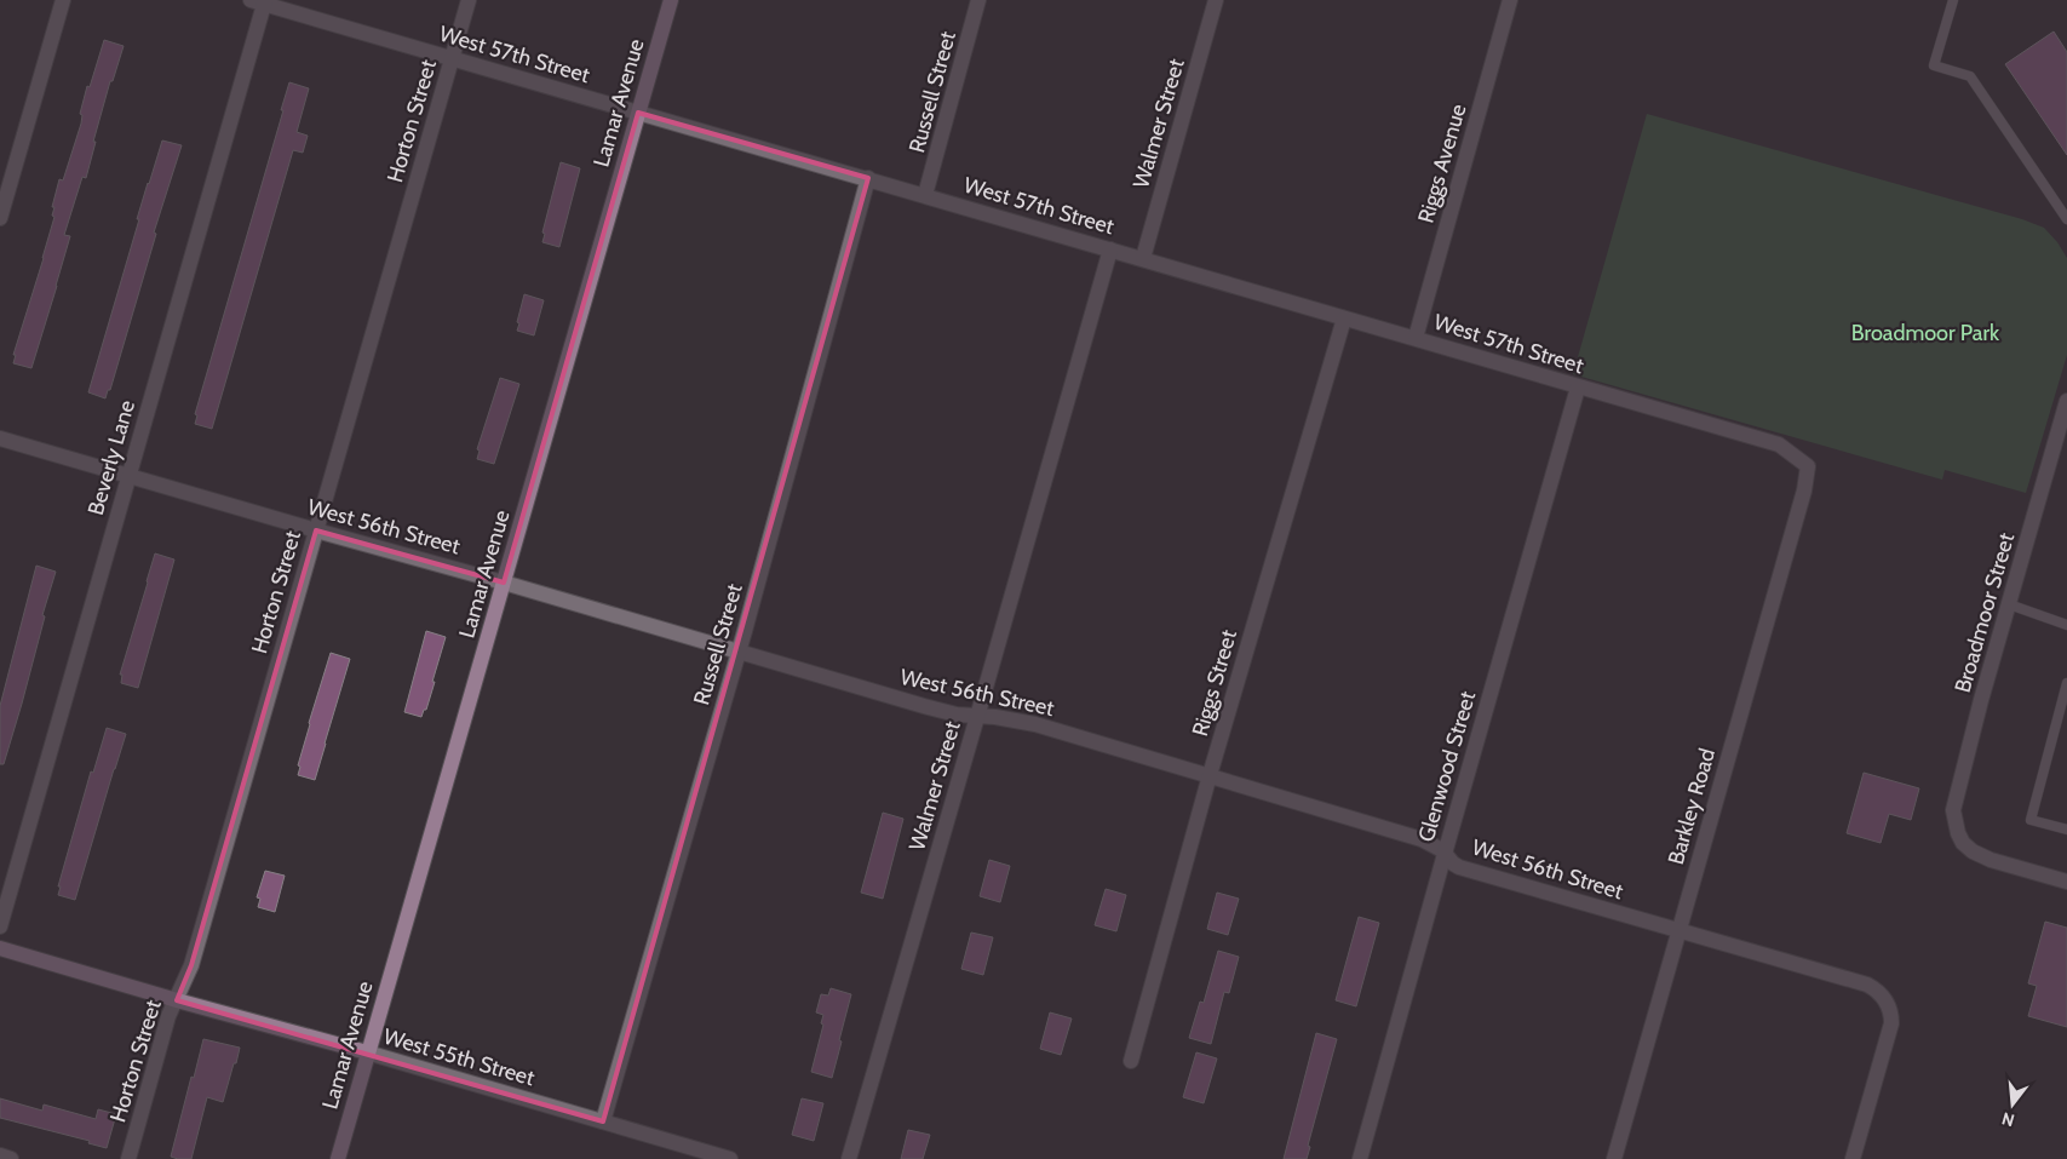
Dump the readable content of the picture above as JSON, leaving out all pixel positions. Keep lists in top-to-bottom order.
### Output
{
  "streets": {
    "street": [
      "West 57th Street",
      "Russell Street",
      "Lamar Avenue",
      "Horton Street",
      "Walmer Street",
      "Riggs Avenue",
      "Beverly Lane",
      "West 56th Street",
      "Broadmoor Street",
      "Riggs Street",
      "Glenwood Street",
      "Barkley Road",
      "West 55th Street"
    ]
  },
  "crossings": [
    ["West 57th Street", "Russell Street"],
    ["West 57th Street", "Lamar Avenue"],
    ["West 57th Street", "Horton Street"],
    ["West 57th Street", "Walmer Street"],
    ["West 57th Street", "Riggs Avenue"],
    ["West 57th Street", "Beverly Lane"],
    ["West 57th Street", "Riggs Street"],
    ["West 57th Street", "Glenwood Street"],
    ["West 57th Street", "Barkley Road"],
    ["Russell Street", "West 56th Street"],
    ["Russell Street", "West 55th Street"],
    ["Lamar Avenue", "West 56th Street"],
    ["Lamar Avenue", "West 55th Street"],
    ["Horton Street", "West 56th Street"],
    ["Horton Street", "West 55th Street"],
    ["Walmer Street", "West 56th Street"],
    ["Beverly Lane", "West 56th Street"],
    ["West 56th Street", "Riggs Street"],
    ["West 56th Street", "Glenwood Street"],
    ["West 56th Street", "Barkley Road"]
  ],
  "parks": ["Broadmoor Park"],
  "north": "bottom"
}
